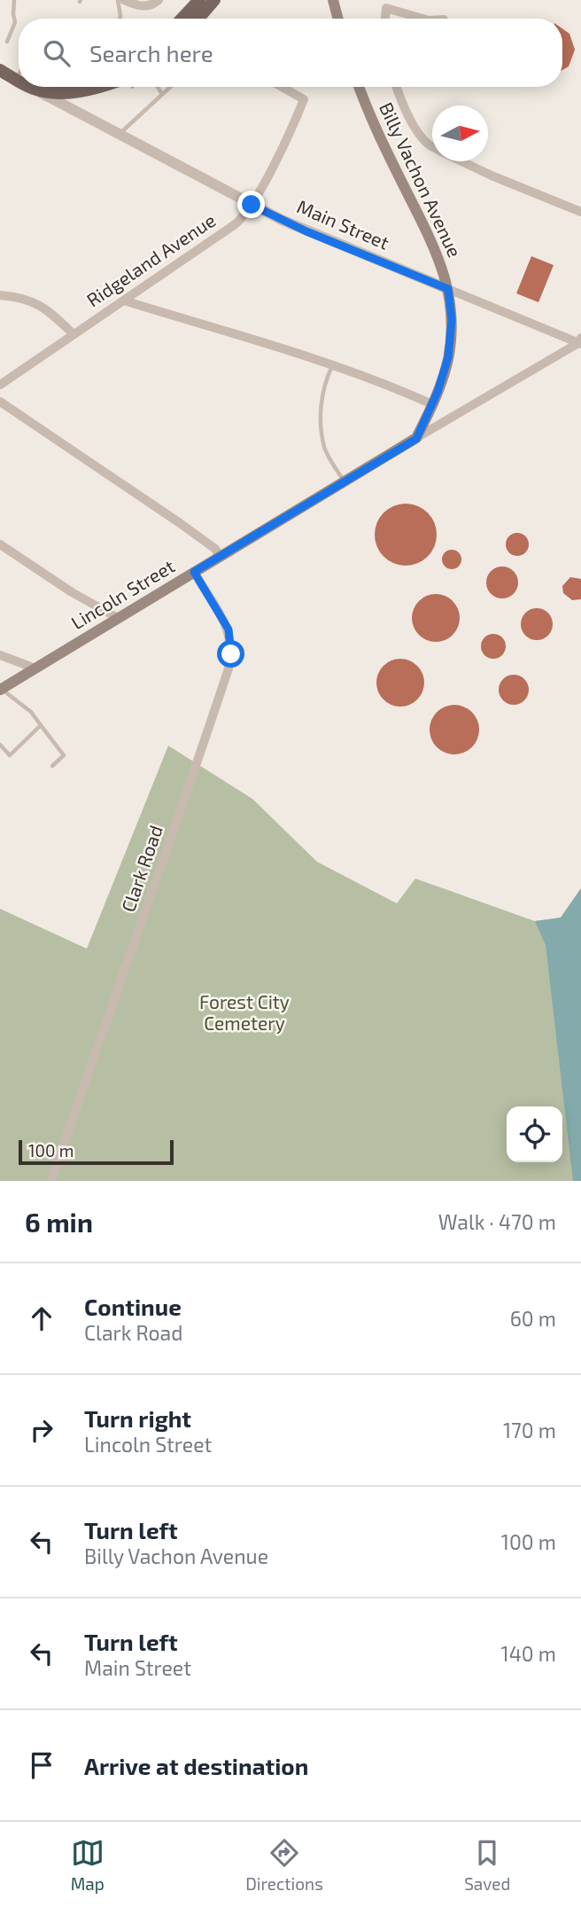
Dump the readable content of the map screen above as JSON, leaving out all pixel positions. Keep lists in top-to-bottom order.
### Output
{
  "streets": {
    "main road": ["Billy Vachon Avenue", "Main Street", "Lincoln Street"],
    "street": ["Ridgeland Avenue", "Clark Road"]
  },
  "crossings": [
    ["Billy Vachon Avenue", "Main Street"],
    ["Billy Vachon Avenue", "Lincoln Street"],
    ["Main Street", "Ridgeland Avenue"],
    ["Main Street", "Lincoln Street"],
    ["Lincoln Street", "Clark Road"]
  ],
  "parks": ["Forest City Cemetery"],
  "scale_bar": "100 m",
  "north": "right",
  "page": {
    "search": "Search here",
    "scale": "100 m",
    "heading": ["6 min", "Walk · 470 m"],
    "list": [
      ["Continue", "Clark Road", "60 m"],
      ["Turn right", "Lincoln Street", "170 m"],
      ["Turn left", "Billy Vachon Avenue", "100 m"],
      ["Turn left", "Main Street", "140 m"],
      "Arrive at destination"
    ],
    "nav": ["Map", "Directions", "Saved"]
  }
}
